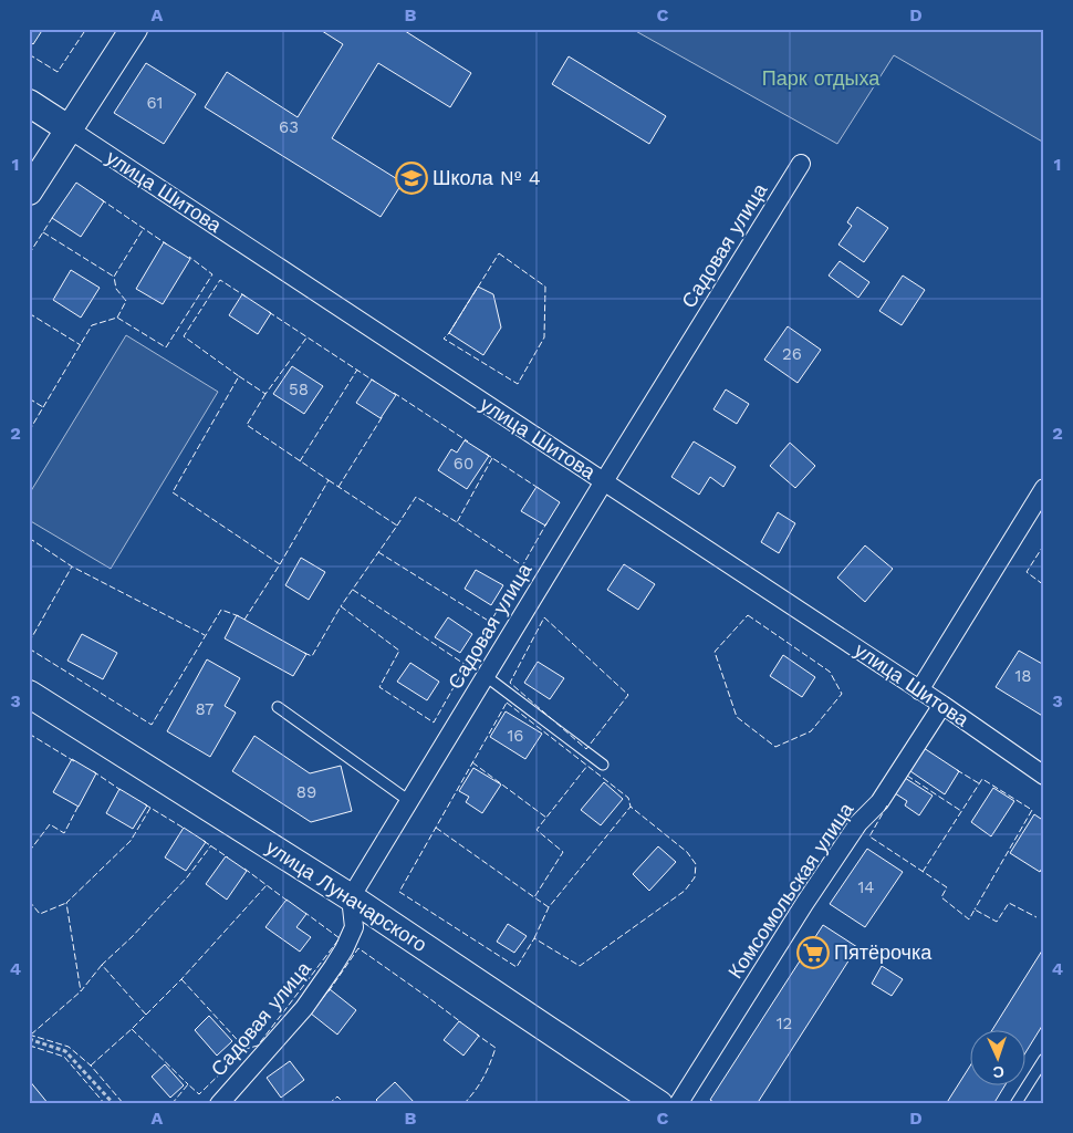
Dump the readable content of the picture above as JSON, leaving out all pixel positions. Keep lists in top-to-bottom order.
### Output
{
  "streets": {
    "street": [
      "улица Шитова",
      "Садовая улица",
      "Комсомольская улица",
      "улица Луначарского"
    ]
  },
  "crossings": [
    ["улица Шитова", "Садовая улица"],
    ["улица Шитова", "Комсомольская улица"],
    ["Садовая улица", "улица Луначарского"]
  ],
  "parks": ["Парк отдыха"],
  "places": {
    "school or university": ["Школа № 4"],
    "supermarket": ["Пятёрочка"]
  },
  "house_numbers": [
    "61",
    "63",
    "26",
    "58",
    "60",
    "18",
    "87",
    "16",
    "89",
    "14",
    "12"
  ],
  "north": "bottom",
  "grid": {
    "columns": [
      "A",
      "B",
      "C",
      "D"
    ],
    "rows": [
      "1",
      "2",
      "3",
      "4"
    ]
  }
}
